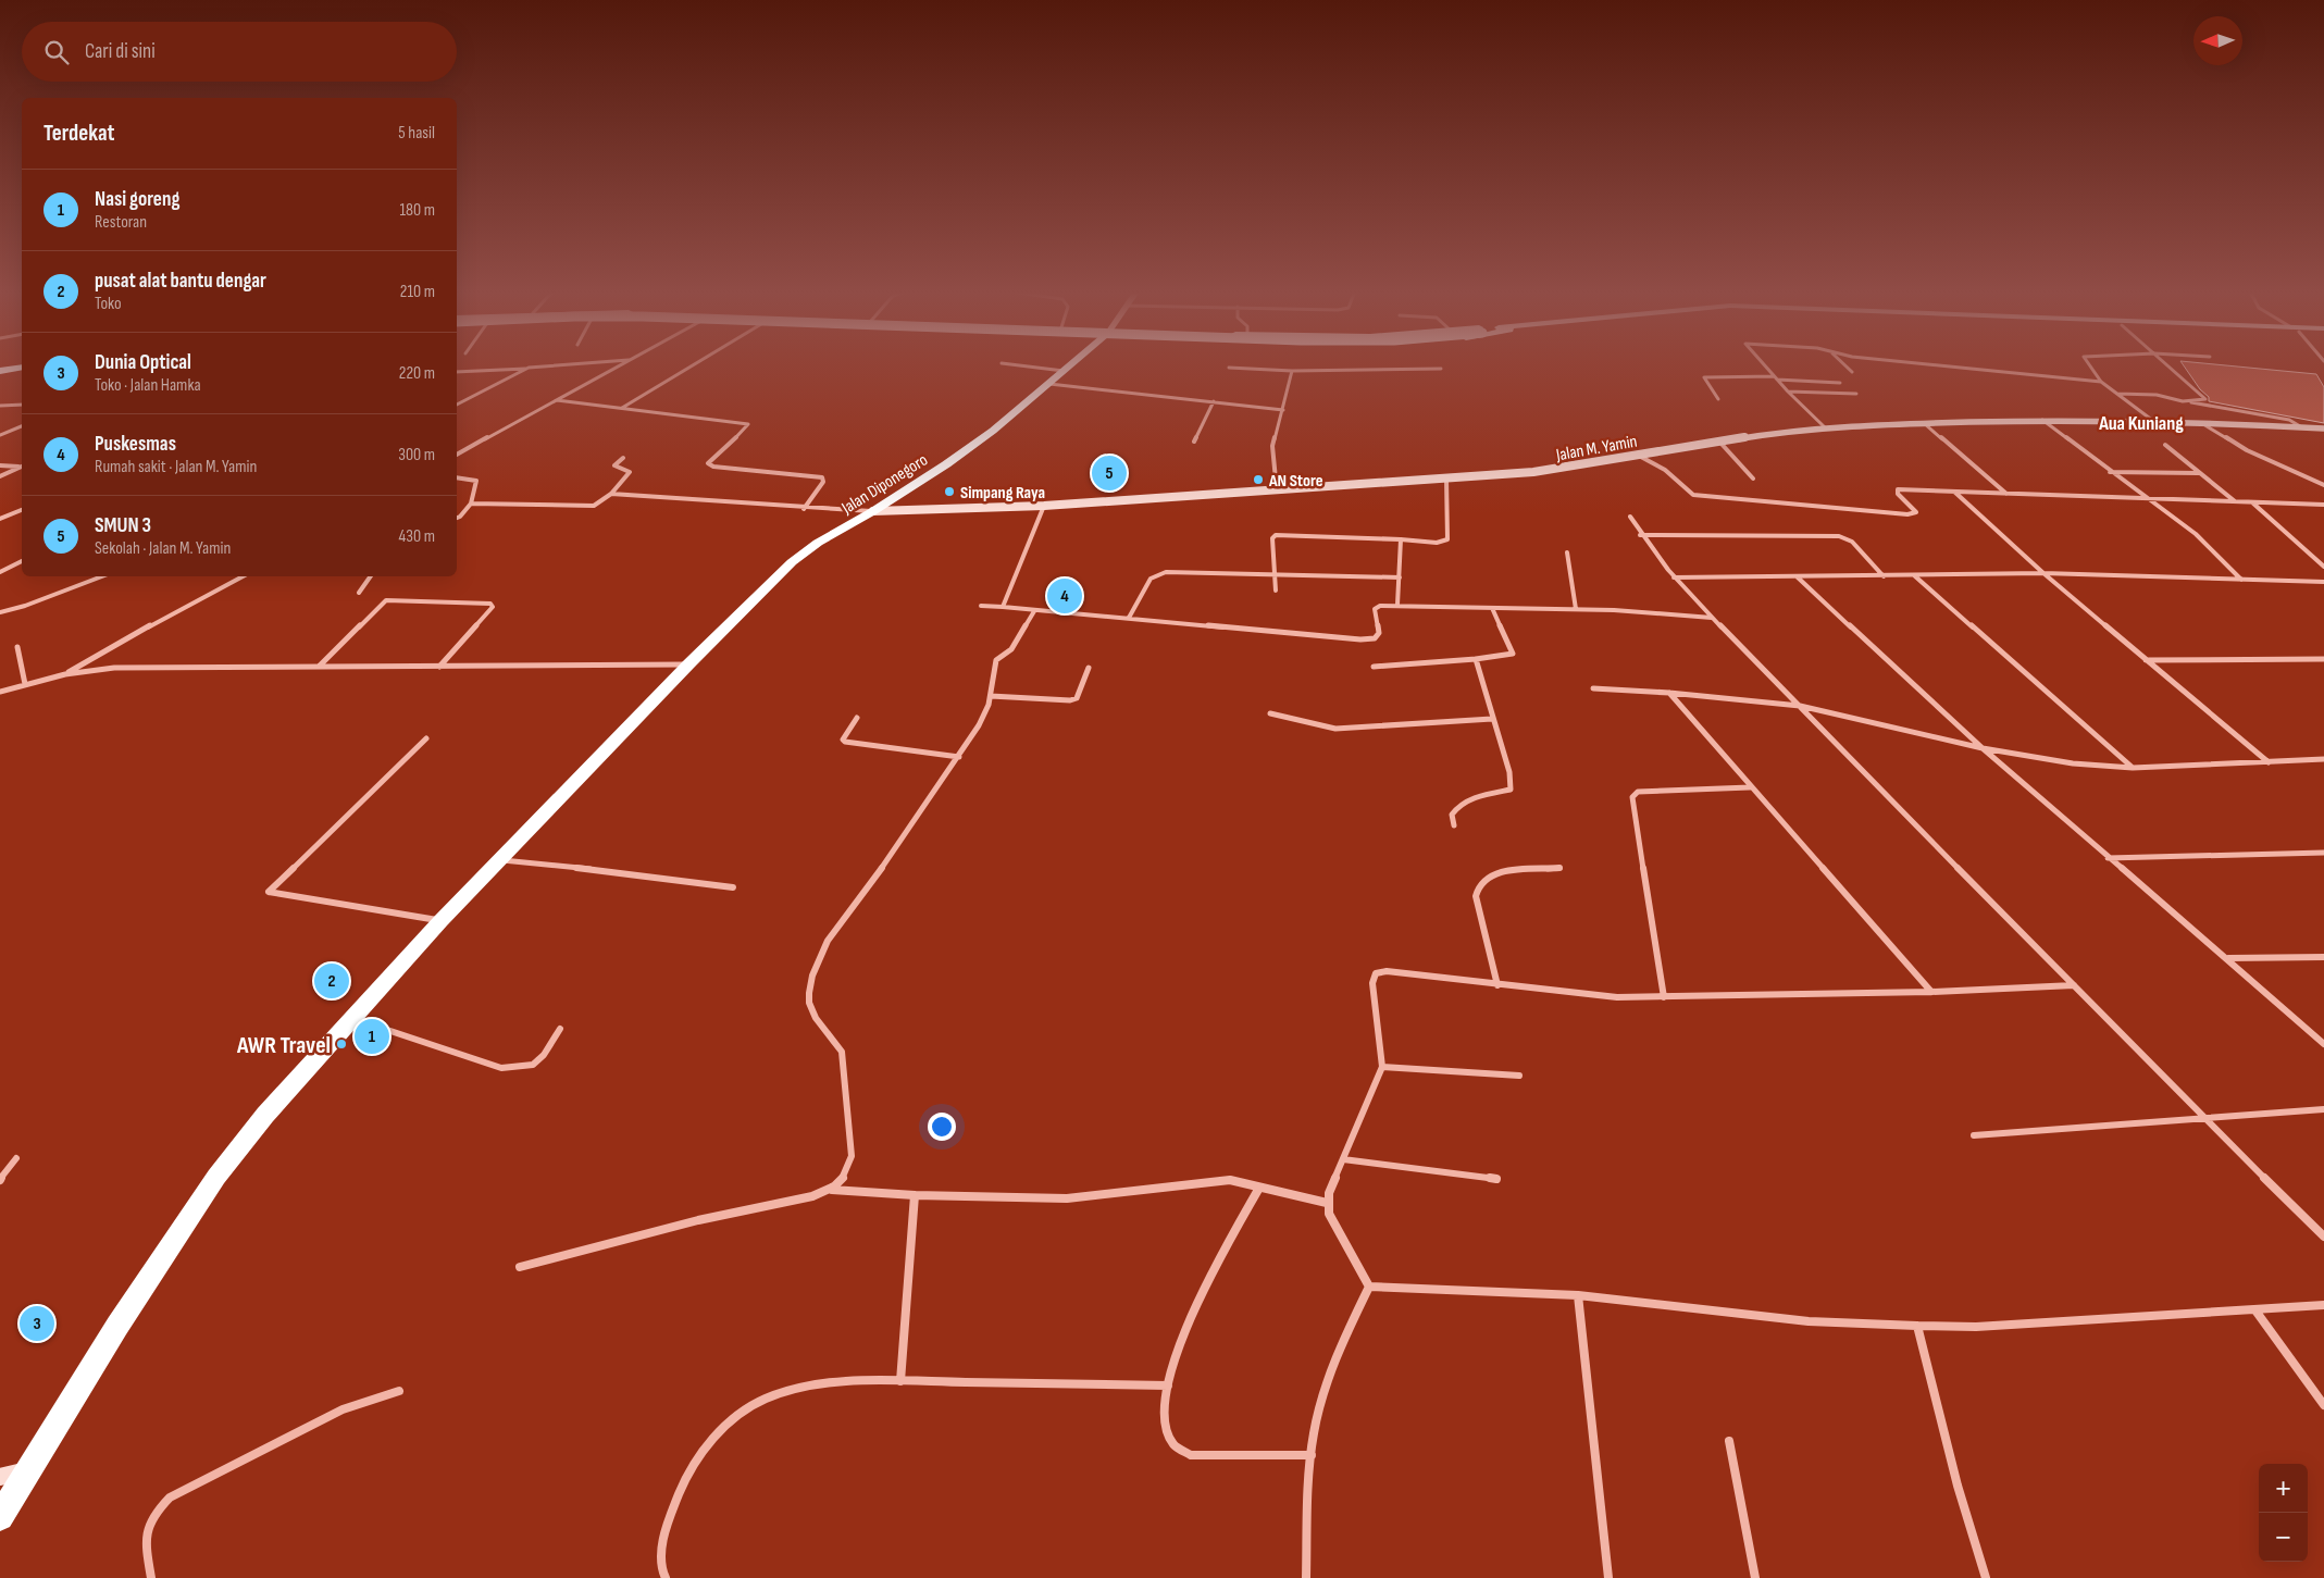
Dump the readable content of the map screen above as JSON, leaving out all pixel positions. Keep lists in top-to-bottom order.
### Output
{
  "streets": {
    "highway": ["Jalan Diponegoro"],
    "street": ["Jalan M. Yamin"]
  },
  "crossings": [
    ["Jalan M. Yamin", "Jalan Diponegoro"]
  ],
  "districts": ["Aua Kuniang"],
  "places": ["AN Store", "Simpang Raya", "AWR Travel"],
  "north": "left",
  "page": {
    "search": "Cari di sini",
    "heading": ["Terdekat", "5 hasil"],
    "list": [
      {
        "mark": "1",
        "name": "Nasi goreng",
        "note": "Restoran",
        "value": "180 m"
      },
      {
        "mark": "2",
        "name": "pusat alat bantu dengar",
        "note": "Toko",
        "value": "210 m"
      },
      {
        "mark": "3",
        "name": "Dunia Optical",
        "note": "Toko · Jalan Hamka",
        "value": "220 m"
      },
      {
        "mark": "4",
        "name": "Puskesmas",
        "note": "Rumah sakit · Jalan M. Yamin",
        "value": "300 m"
      },
      {
        "mark": "5",
        "name": "SMUN 3",
        "note": "Sekolah · Jalan M. Yamin",
        "value": "430 m"
      }
    ],
    "pins": [
      "5",
      "4",
      "2",
      "1",
      "3"
    ],
    "map_buttons": ["+", "−"]
  }
}
